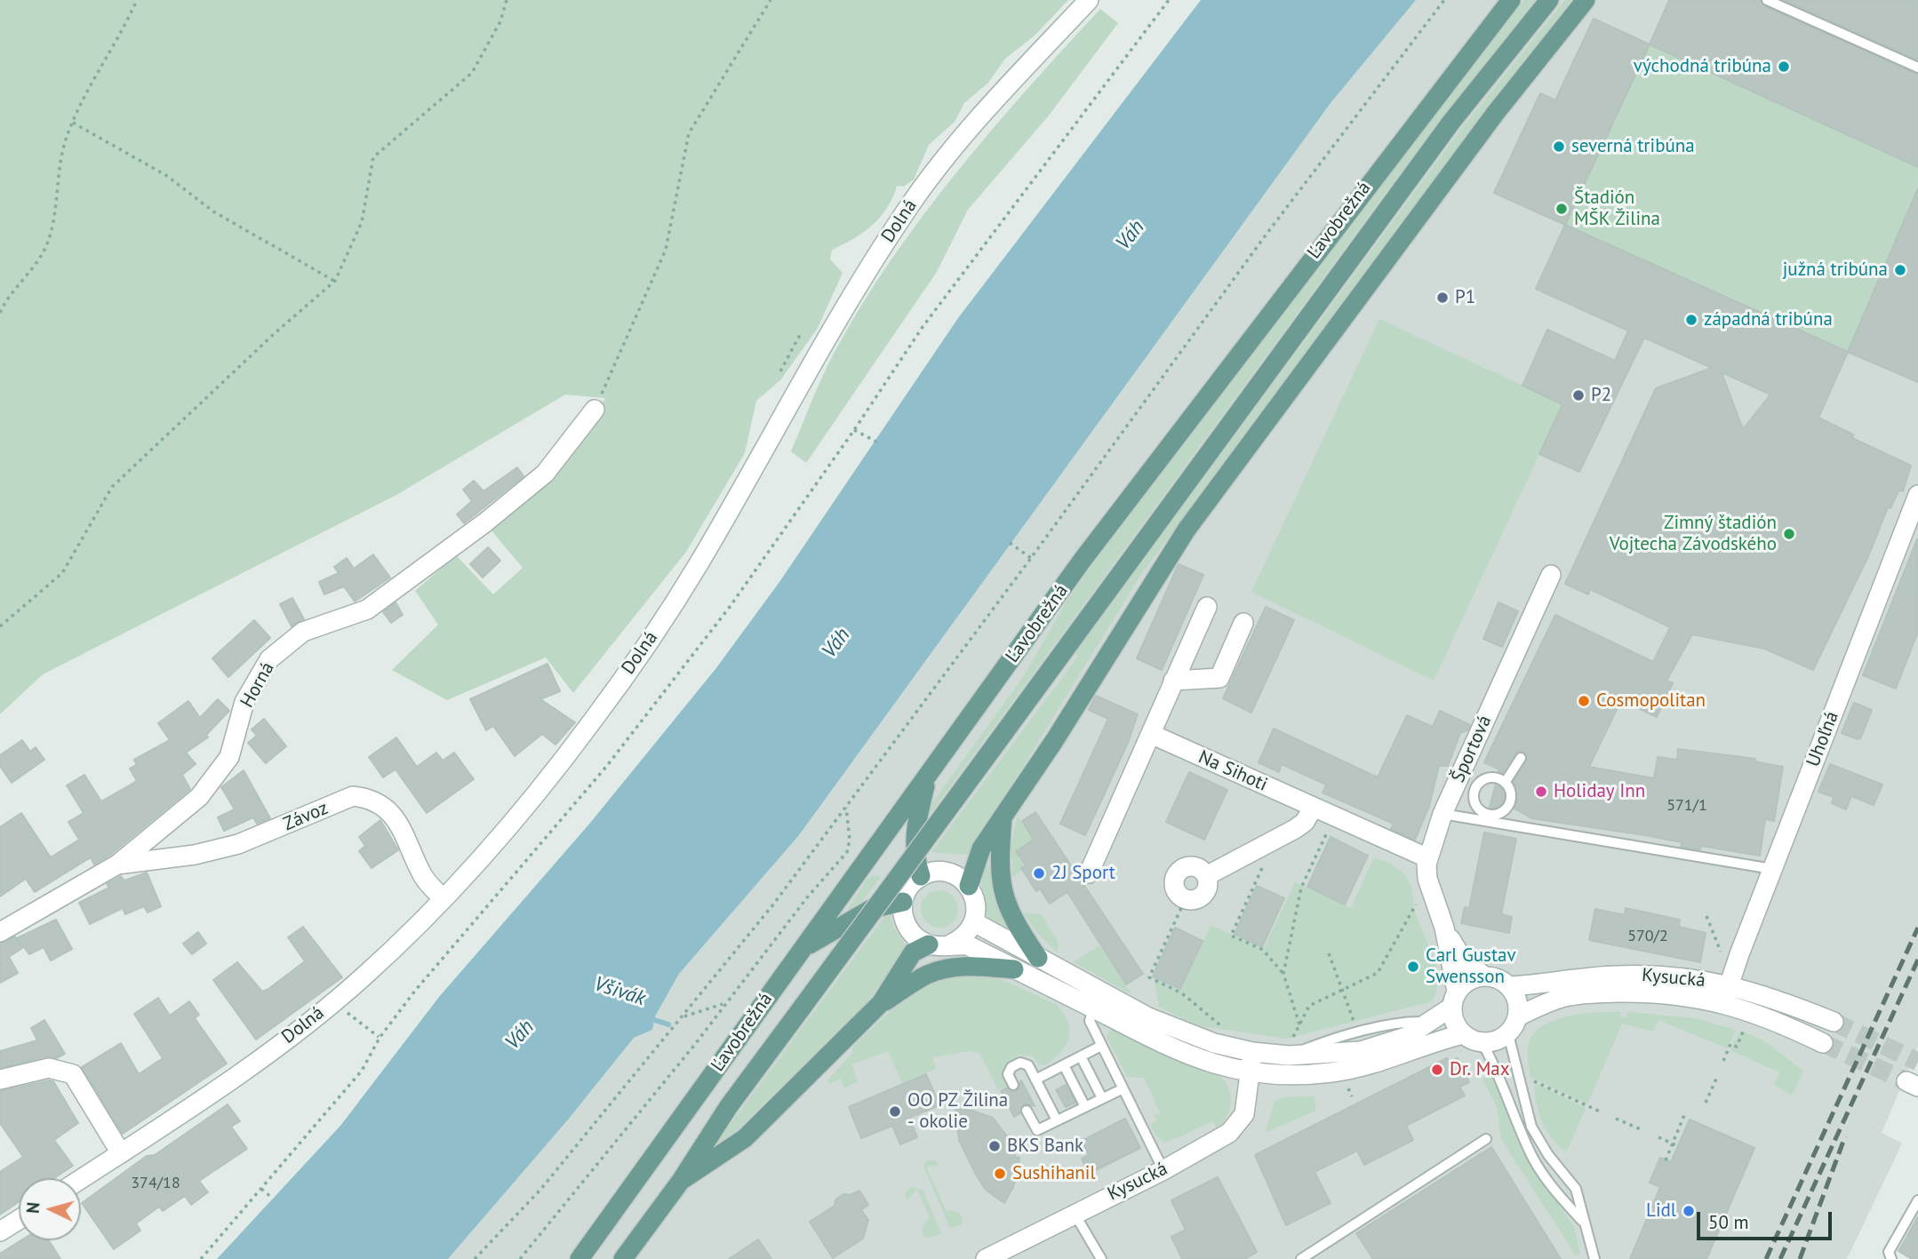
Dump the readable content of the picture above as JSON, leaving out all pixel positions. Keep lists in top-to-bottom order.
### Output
{
  "streets": {
    "main road": ["Ľavobrežná"],
    "street": [
      "Dolná",
      "Horná",
      "Uhoľná",
      "Športová",
      "Na Sihoti",
      "Závoz",
      "Kysucká"
    ]
  },
  "crossings": [
    ["Dolná", "Závoz"],
    ["Horná", "Závoz"],
    ["Uhoľná", "Kysucká"],
    ["Športová", "Na Sihoti"],
    ["Športová", "Kysucká"]
  ],
  "water": ["Váh", "Všivák"],
  "places": [
    "východná tribúna",
    "severná tribúna",
    "Štadión MŠK Žilina",
    "južná tribúna",
    "P1",
    "západná tribúna",
    "P2",
    "Zimný štadión Vojtecha Závodského",
    "Cosmopolitan",
    "Holiday Inn",
    "2J Sport",
    "Carl Gustav Swensson",
    "Dr. Max",
    "OO PZ Žilina - okolie",
    "BKS Bank",
    "Sushihanil",
    "Lidl"
  ],
  "house_numbers": ["571/1", "570/2", "374/18"],
  "scale_bar": "50 m",
  "north": "left"
}
